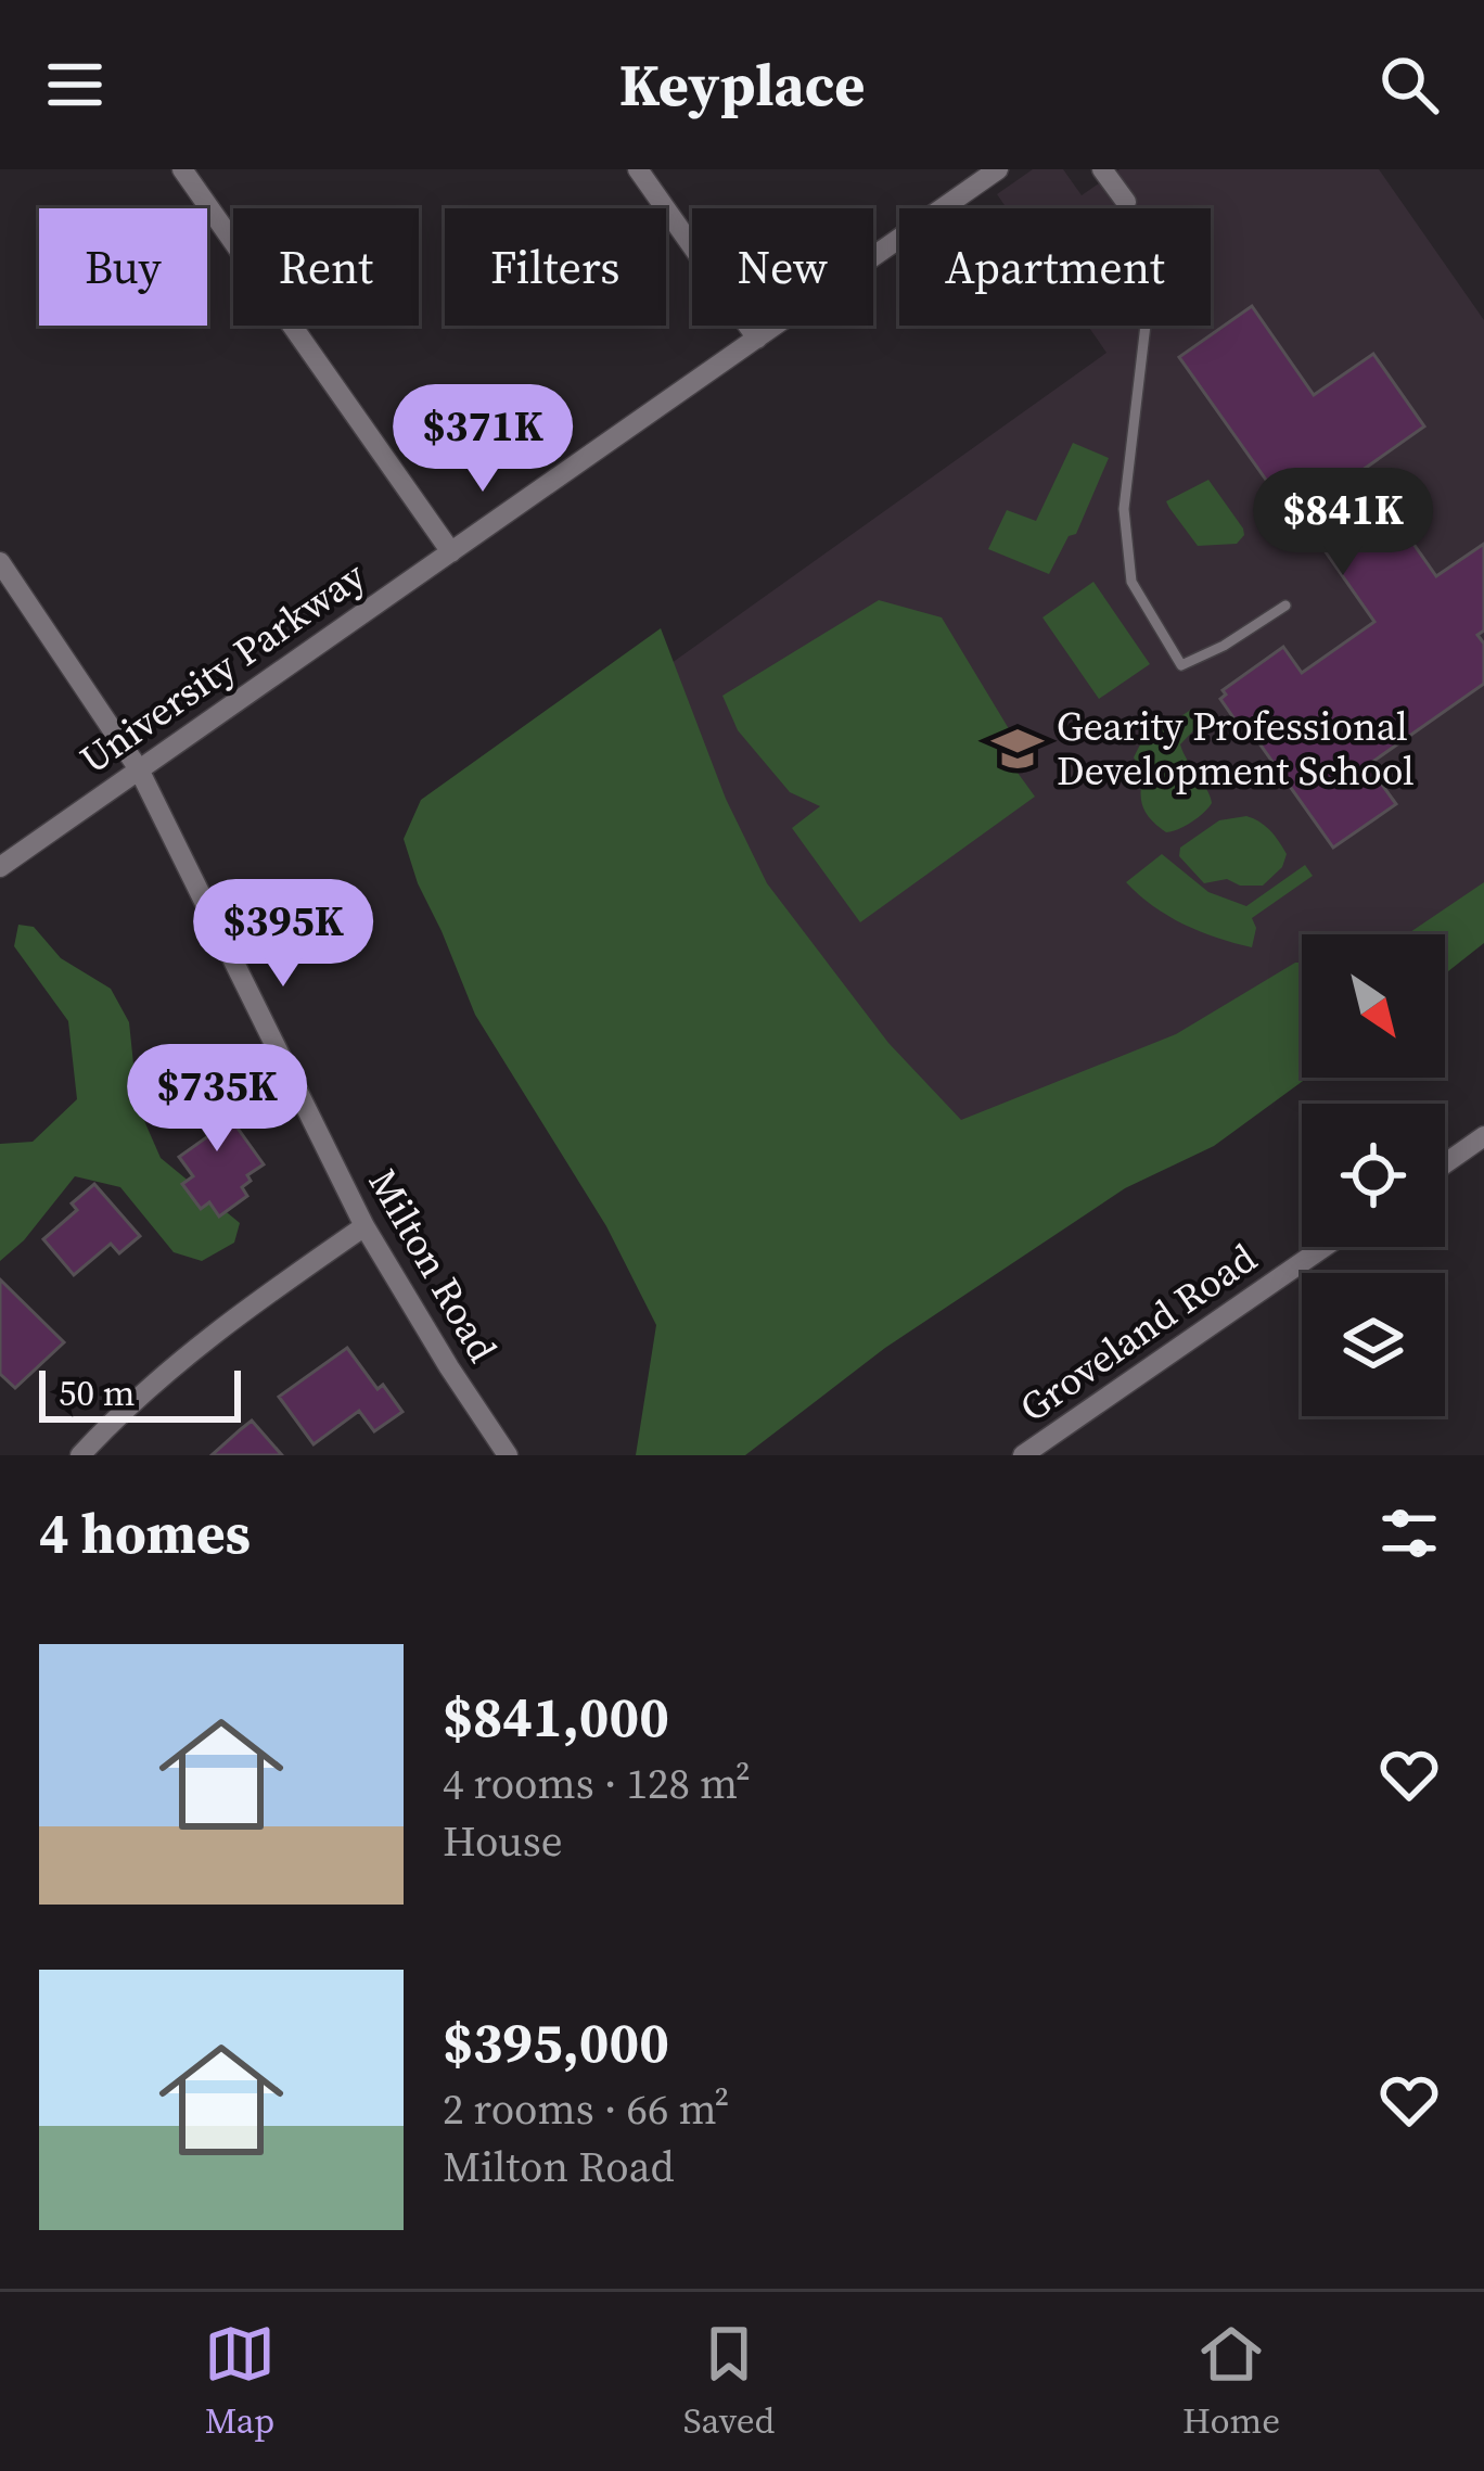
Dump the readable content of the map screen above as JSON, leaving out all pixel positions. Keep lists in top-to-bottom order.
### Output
{
  "streets": {
    "street": ["University Parkway", "Milton Road", "Groveland Road"]
  },
  "crossings": [
    ["University Parkway", "Milton Road"]
  ],
  "places": {
    "school or university": ["Gearity Professional Development School"]
  },
  "scale_bar": "50 m",
  "north": "bottom right",
  "page": {
    "header": "Keyplace",
    "chip": [
      "Buy",
      "Rent",
      "Filters",
      "New",
      "Apartment"
    ],
    "price": [
      "$371K",
      "$841K",
      "$395K",
      "$735K"
    ],
    "scale": "50 m",
    "heading": "4 homes",
    "list": [
      {
        "name": "$841,000",
        "note": "4 rooms · 128 m² · House"
      },
      {
        "name": "$395,000",
        "note": "2 rooms · 66 m² · Milton Road"
      }
    ],
    "tabs": ["Map", "Saved", "Home"]
  }
}
